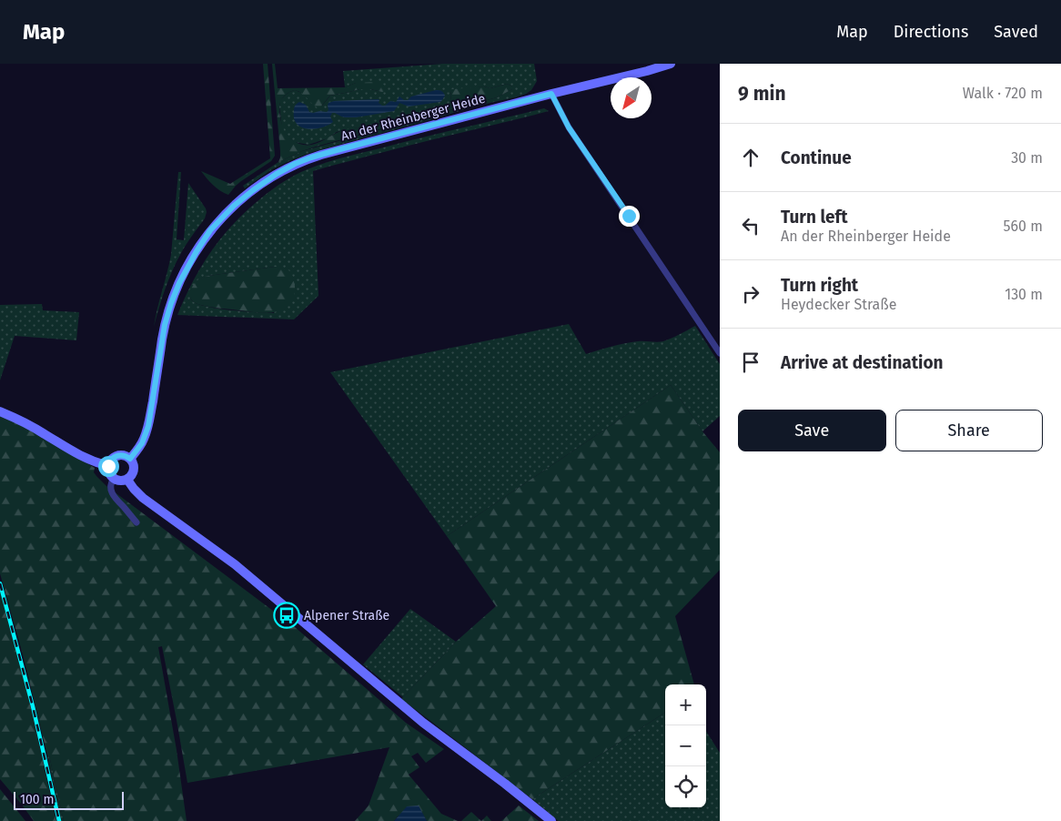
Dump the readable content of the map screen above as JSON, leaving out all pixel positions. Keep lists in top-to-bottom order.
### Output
{
  "streets": {
    "street": ["An der Rheinberger Heide"]
  },
  "places": {
    "bus stop": ["Alpener Straße"]
  },
  "scale_bar": "100 m",
  "north": "bottom left",
  "page": {
    "header": "Map",
    "nav": ["Map", "Directions", "Saved"],
    "heading": ["9 min", "Walk · 720 m"],
    "list": [
      ["Continue", "30 m"],
      ["Turn left", "An der Rheinberger Heide", "560 m"],
      ["Turn right", "Heydecker Straße", "130 m"],
      "Arrive at destination"
    ],
    "buttons": ["Save", "Share"],
    "map_buttons": ["+", "−"],
    "scale": "100 m"
  }
}
